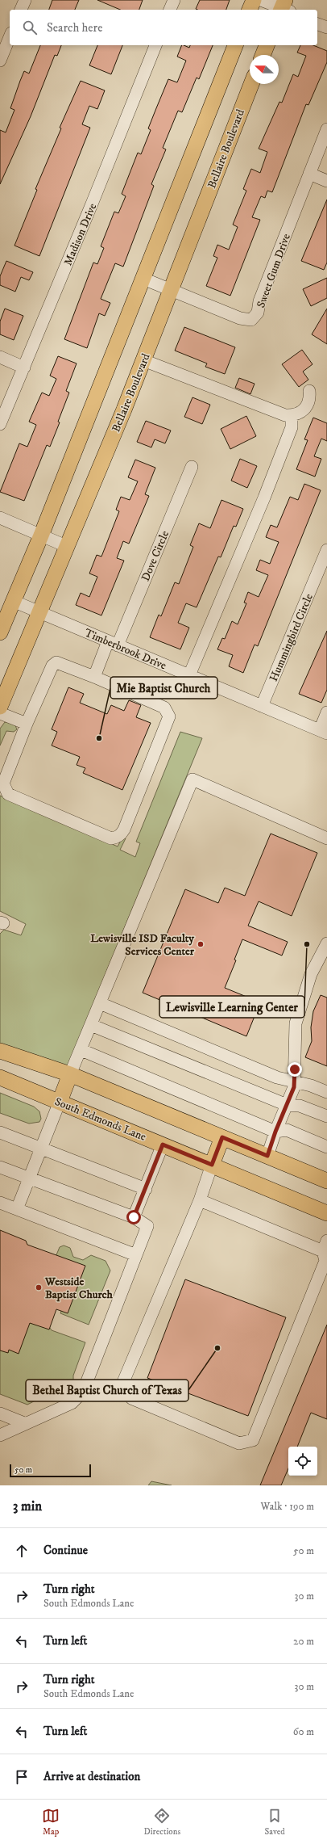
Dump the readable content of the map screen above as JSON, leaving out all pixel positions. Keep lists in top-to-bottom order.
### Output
{
  "streets": {
    "main road": ["Bellaire Boulevard", "South Edmonds Lane"],
    "street": [
      "Madison Drive",
      "Sweet Gum Drive",
      "Dove Circle",
      "Hummingbird Circle",
      "Timberbrook Drive"
    ]
  },
  "crossings": [
    ["Bellaire Boulevard", "Sweet Gum Drive"],
    ["Bellaire Boulevard", "Timberbrook Drive"],
    ["Dove Circle", "Timberbrook Drive"],
    ["Hummingbird Circle", "Timberbrook Drive"]
  ],
  "places": [
    "Mie Baptist Church",
    "Lewisville ISD Faculty Services Center",
    "Lewisville Learning Center",
    "Westside Baptist Church",
    "Bethel Baptist Church of Texas"
  ],
  "scale_bar": "50 m",
  "north": "left",
  "page": {
    "search": "Search here",
    "scale": "50 m",
    "heading": ["3 min", "Walk · 190 m"],
    "list": [
      ["Continue", "50 m"],
      ["Turn right", "South Edmonds Lane", "30 m"],
      ["Turn left", "20 m"],
      ["Turn right", "South Edmonds Lane", "30 m"],
      ["Turn left", "60 m"],
      "Arrive at destination"
    ],
    "nav": ["Map", "Directions", "Saved"]
  }
}
